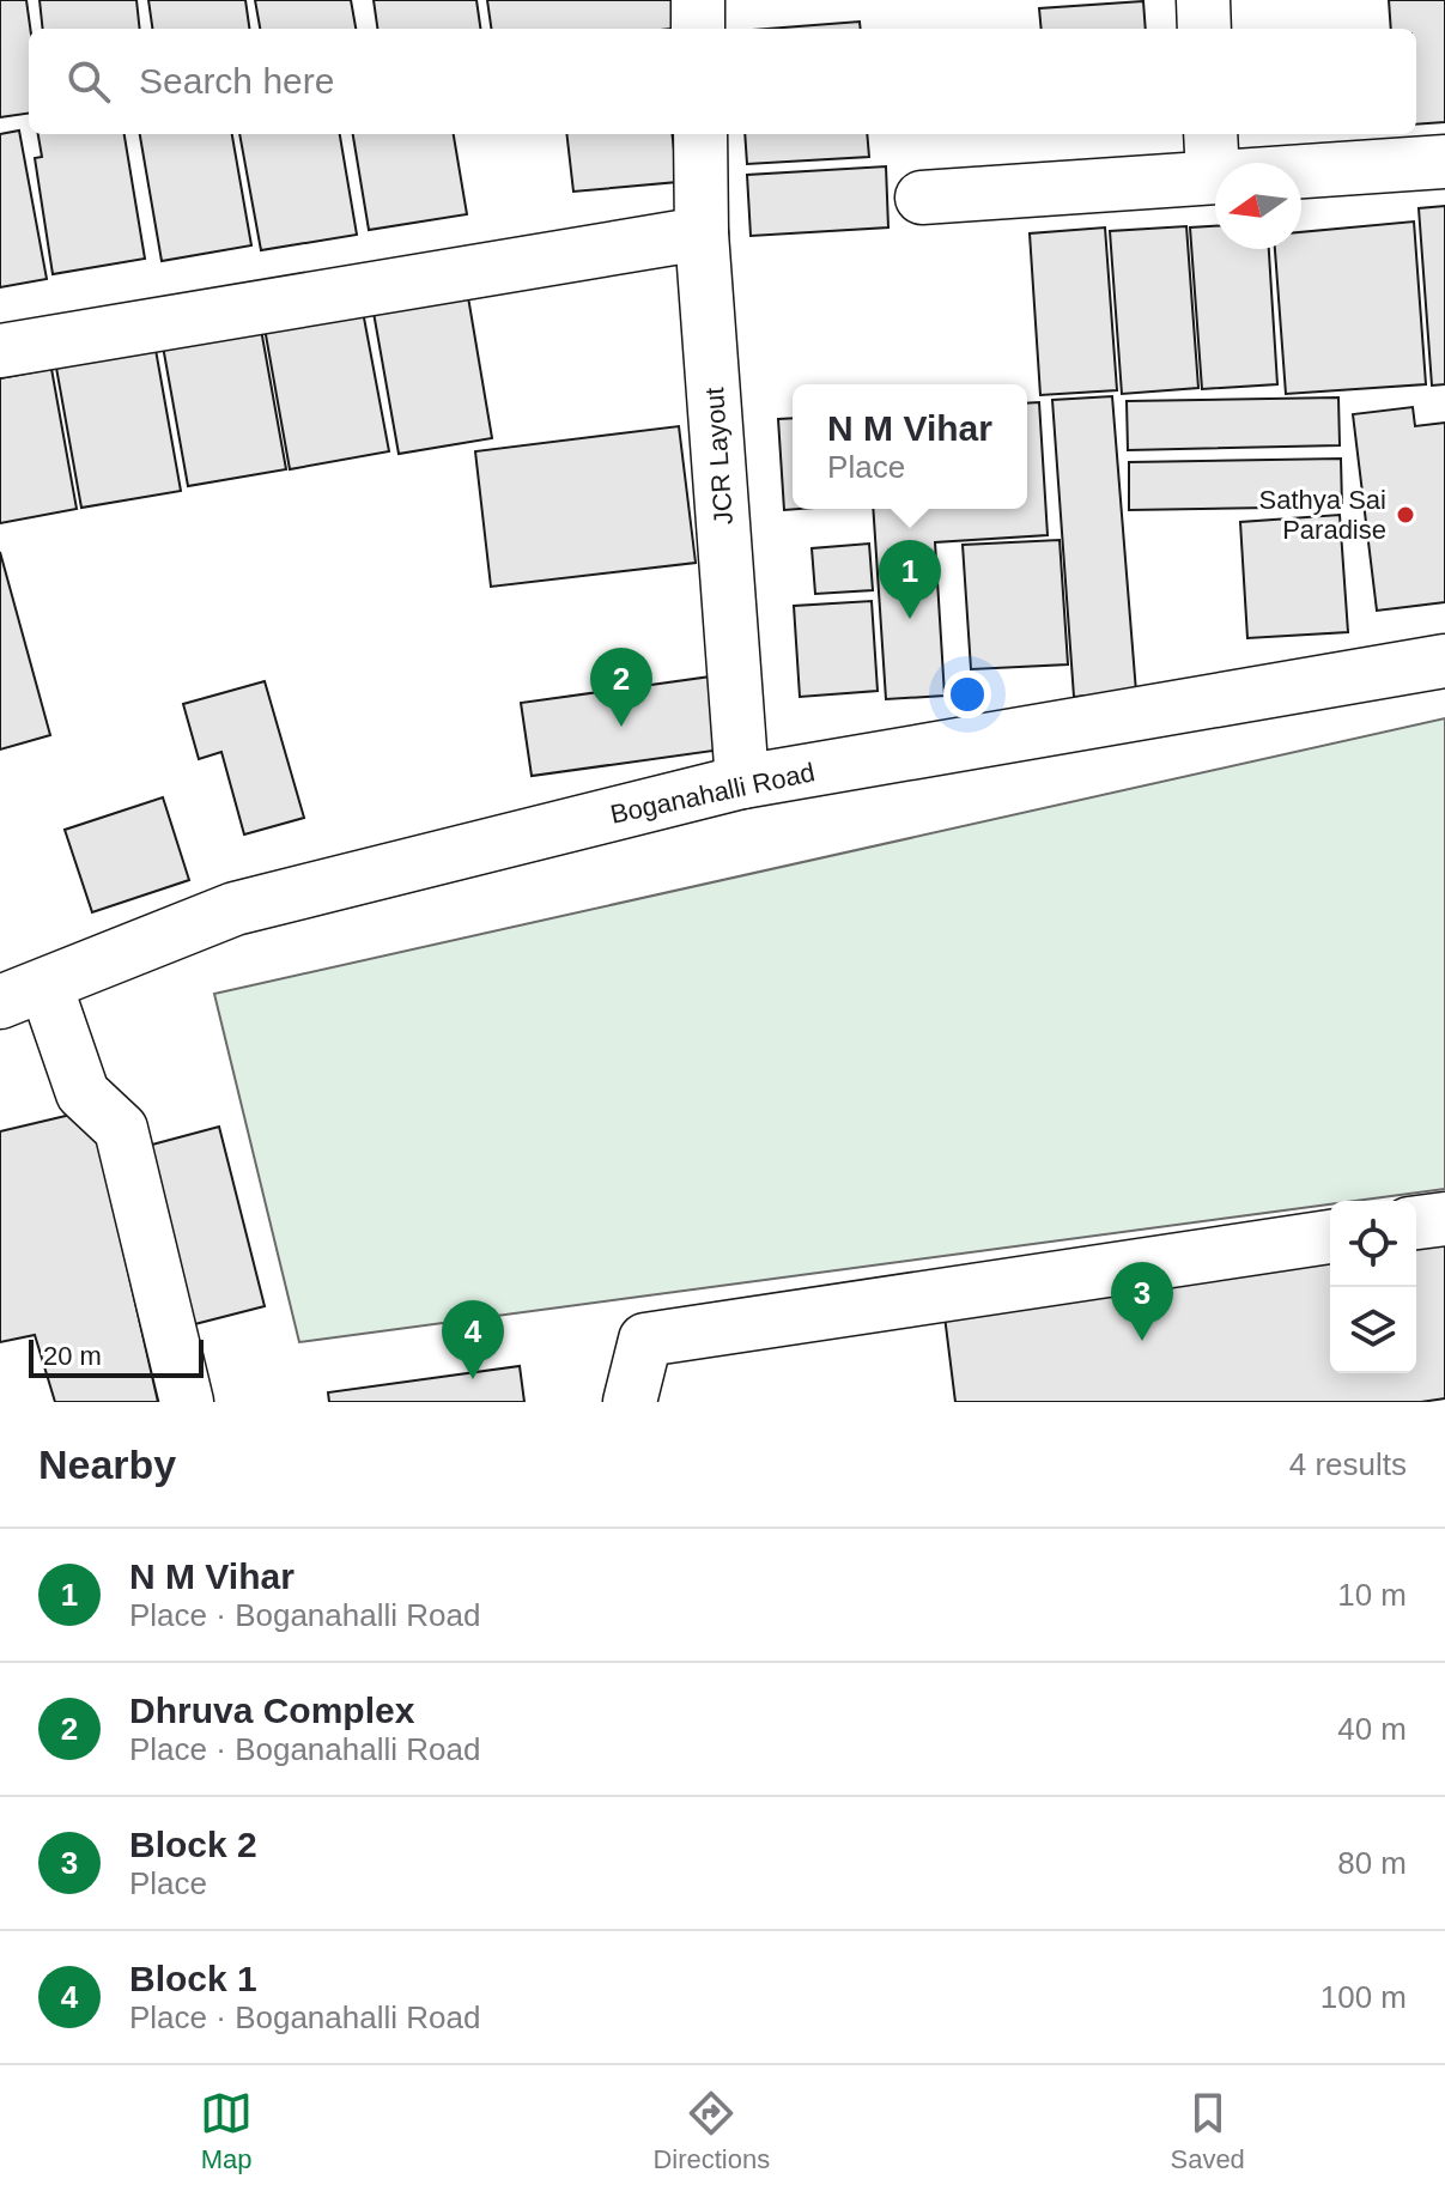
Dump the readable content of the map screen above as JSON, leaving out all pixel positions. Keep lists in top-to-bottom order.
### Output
{
  "streets": {
    "street": ["JCR Layout", "Boganahalli Road"]
  },
  "crossings": [
    ["JCR Layout", "Boganahalli Road"]
  ],
  "places": ["Sathya Sai Paradise"],
  "scale_bar": "20 m",
  "north": "left",
  "page": {
    "search": "Search here",
    "popup": ["N M Vihar", "Place"],
    "pins": [
      "1",
      "2",
      "3",
      "4"
    ],
    "scale": "20 m",
    "heading": ["Nearby", "4 results"],
    "list": [
      {
        "mark": "1",
        "name": "N M Vihar",
        "note": "Place · Boganahalli Road",
        "value": "10 m"
      },
      {
        "mark": "2",
        "name": "Dhruva Complex",
        "note": "Place · Boganahalli Road",
        "value": "40 m"
      },
      {
        "mark": "3",
        "name": "Block 2",
        "note": "Place",
        "value": "80 m"
      },
      {
        "mark": "4",
        "name": "Block 1",
        "note": "Place · Boganahalli Road",
        "value": "100 m"
      }
    ],
    "nav": ["Map", "Directions", "Saved"]
  }
}
